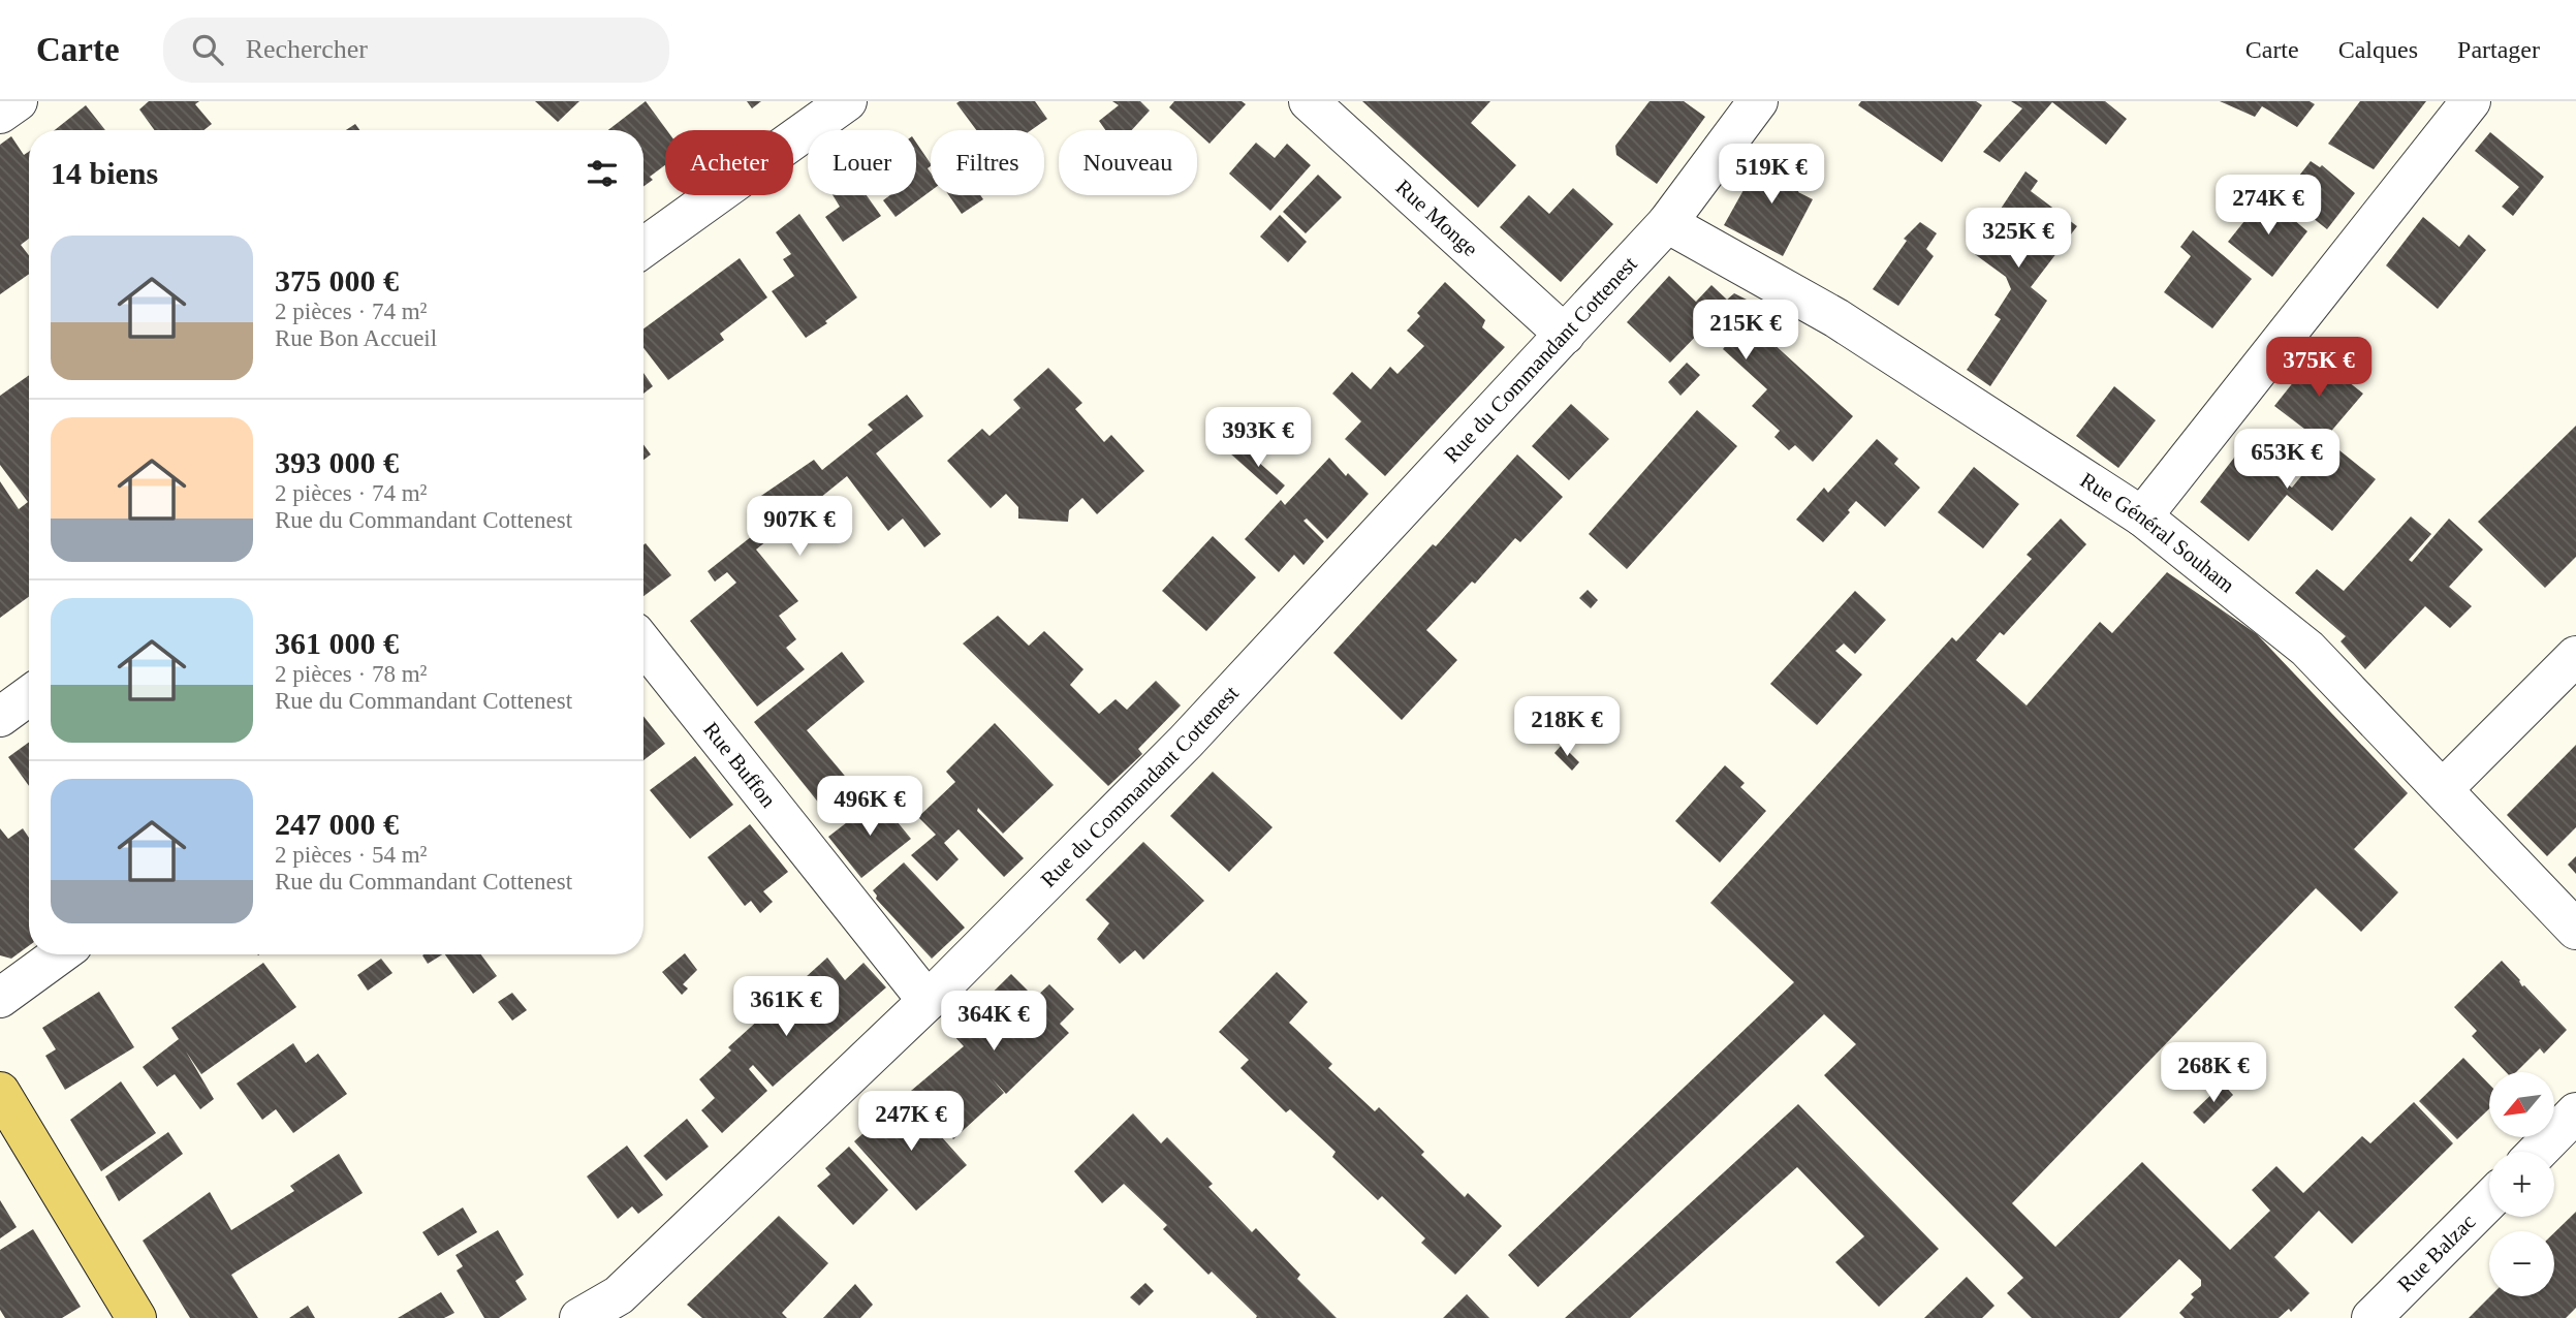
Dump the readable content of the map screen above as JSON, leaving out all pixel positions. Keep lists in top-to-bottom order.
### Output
{
  "streets": {
    "street": [
      "Rue Monge",
      "Rue du Commandant Cottenest",
      "Rue Général Souham",
      "Rue Buffon",
      "Rue Balzac"
    ]
  },
  "crossings": [
    ["Rue Monge", "Rue du Commandant Cottenest"],
    ["Rue du Commandant Cottenest", "Rue Général Souham"],
    ["Rue du Commandant Cottenest", "Rue Buffon"]
  ],
  "north": "bottom left",
  "page": {
    "header": "Carte",
    "search": "Rechercher",
    "nav": ["Carte", "Calques", "Partager"],
    "chip": [
      "Acheter",
      "Louer",
      "Filtres",
      "Nouveau"
    ],
    "heading": "14 biens",
    "price": [
      "519K €",
      "274K €",
      "325K €",
      "215K €",
      "375K €",
      "393K €",
      "653K €",
      "907K €",
      "218K €",
      "496K €",
      "361K €",
      "364K €",
      "268K €",
      "247K €"
    ],
    "list": [
      {
        "name": "375 000 €",
        "note": "2 pièces · 74 m² · Rue Bon Accueil"
      },
      {
        "name": "393 000 €",
        "note": "2 pièces · 74 m² · Rue du Commandant Cottenest"
      },
      {
        "name": "361 000 €",
        "note": "2 pièces · 78 m² · Rue du Commandant Cottenest"
      },
      {
        "name": "247 000 €",
        "note": "2 pièces · 54 m² · Rue du Commandant Cottenest"
      }
    ],
    "map_buttons": ["+", "−"]
  }
}
